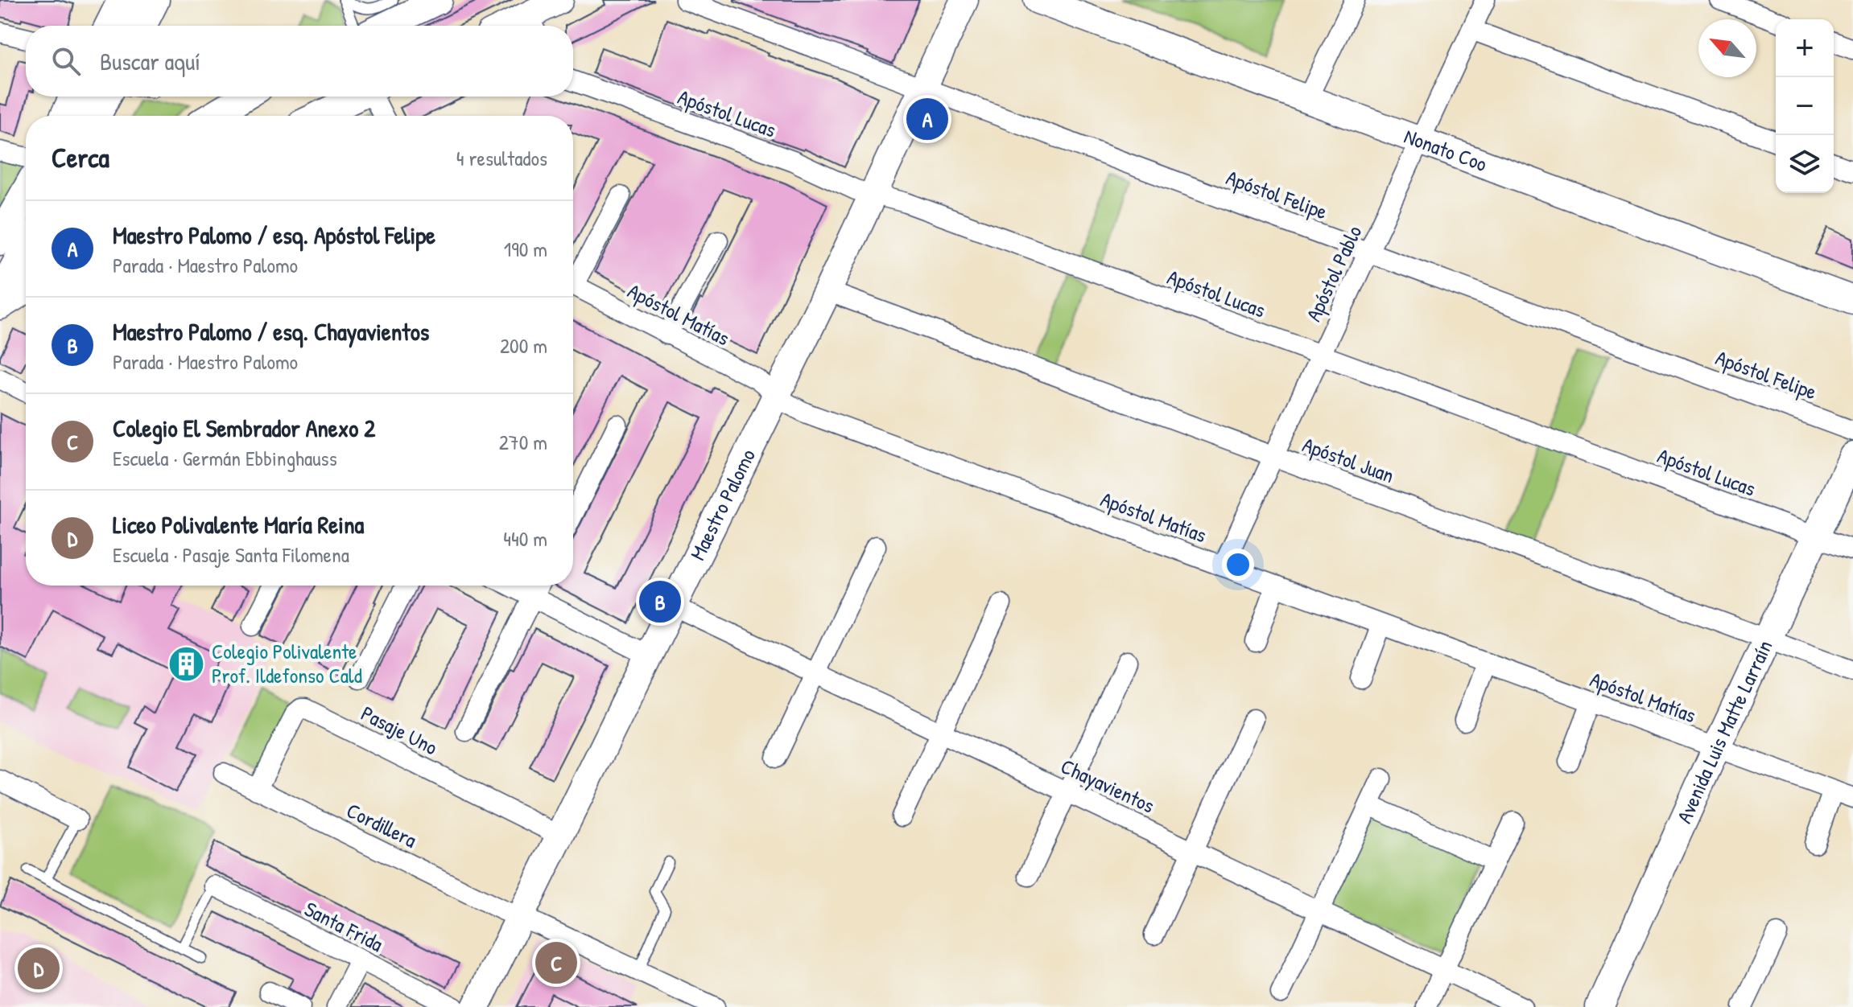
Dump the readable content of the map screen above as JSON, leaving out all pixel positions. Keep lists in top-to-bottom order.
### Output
{
  "streets": {
    "street": [
      "Apóstol Lucas",
      "Nonato Coo",
      "Apóstol Felipe",
      "Apóstol Pablo",
      "Apóstol Matías",
      "Apóstol Juan",
      "Maestro Palomo",
      "Pasaje Uno",
      "Avenida Luis Matte Larraín",
      "Chayavientos",
      "Cordillera",
      "Santa Frida"
    ]
  },
  "crossings": [
    ["Apóstol Lucas", "Apóstol Pablo"],
    ["Apóstol Lucas", "Maestro Palomo"],
    ["Apóstol Lucas", "Avenida Luis Matte Larraín"],
    ["Nonato Coo", "Apóstol Pablo"],
    ["Apóstol Felipe", "Apóstol Pablo"],
    ["Apóstol Felipe", "Maestro Palomo"],
    ["Apóstol Pablo", "Apóstol Matías"],
    ["Apóstol Pablo", "Apóstol Juan"],
    ["Apóstol Matías", "Maestro Palomo"],
    ["Apóstol Matías", "Avenida Luis Matte Larraín"],
    ["Apóstol Juan", "Maestro Palomo"],
    ["Apóstol Juan", "Avenida Luis Matte Larraín"],
    ["Maestro Palomo", "Pasaje Uno"],
    ["Maestro Palomo", "Chayavientos"],
    ["Maestro Palomo", "Cordillera"],
    ["Pasaje Uno", "Cordillera"]
  ],
  "places": {
    "building": ["Colegio Polivalente Prof. Ildefonso Cald"]
  },
  "north": "top left",
  "page": {
    "map_buttons": ["+", "−"],
    "search": "Buscar aquí",
    "pins": [
      "A",
      "B",
      "C",
      "D"
    ],
    "heading": ["Cerca", "4 resultados"],
    "list": [
      {
        "mark": "A",
        "name": "Maestro Palomo / esq. Apóstol Felipe",
        "note": "Parada · Maestro Palomo",
        "value": "190 m"
      },
      {
        "mark": "B",
        "name": "Maestro Palomo / esq. Chayavientos",
        "note": "Parada · Maestro Palomo",
        "value": "200 m"
      },
      {
        "mark": "C",
        "name": "Colegio El Sembrador Anexo 2",
        "note": "Escuela · Germán Ebbinghauss",
        "value": "270 m"
      },
      {
        "mark": "D",
        "name": "Liceo Polivalente María Reina",
        "note": "Escuela · Pasaje Santa Filomena",
        "value": "440 m"
      }
    ]
  }
}
